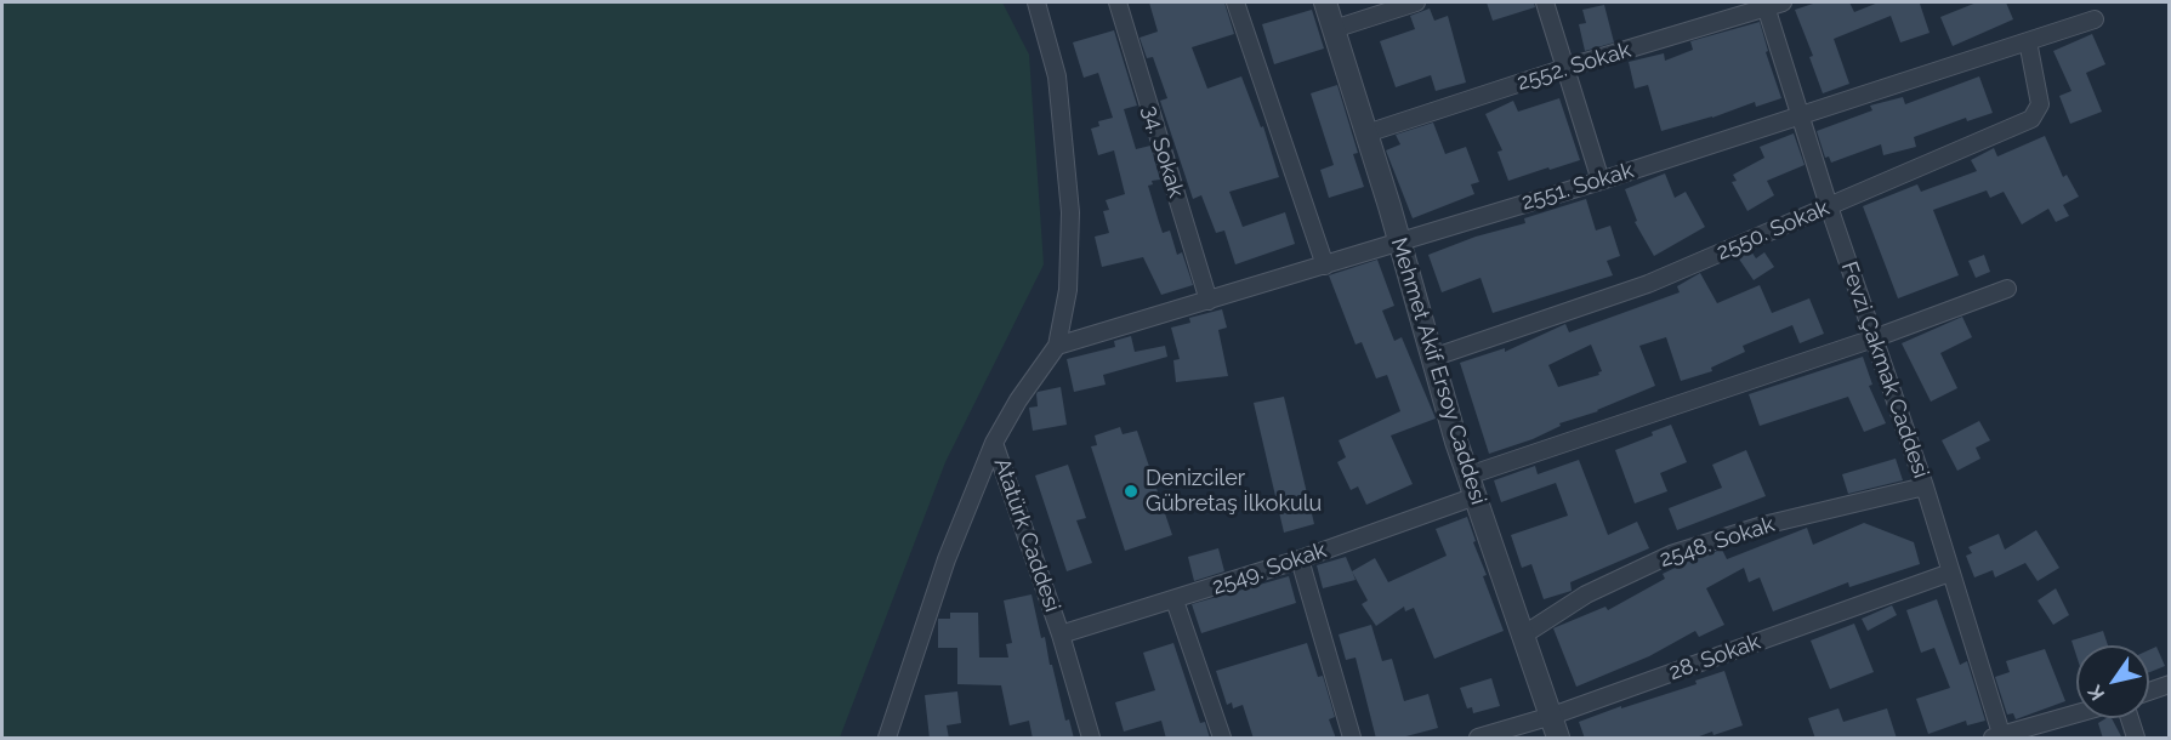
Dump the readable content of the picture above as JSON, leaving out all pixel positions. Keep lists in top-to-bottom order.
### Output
{
  "streets": {
    "street": [
      "2552. Sokak",
      "34. Sokak",
      "2551. Sokak",
      "2550. Sokak",
      "Fevzi Çakmak Caddesi",
      "Mehmet Akif Ersoy Caddesi",
      "Atatürk Caddesi",
      "2548. Sokak",
      "2549. Sokak",
      "28. Sokak"
    ]
  },
  "crossings": [
    ["2552. Sokak", "Fevzi Çakmak Caddesi"],
    ["2552. Sokak", "Mehmet Akif Ersoy Caddesi"],
    ["34. Sokak", "2551. Sokak"],
    ["2551. Sokak", "2550. Sokak"],
    ["2551. Sokak", "Fevzi Çakmak Caddesi"],
    ["2551. Sokak", "Mehmet Akif Ersoy Caddesi"],
    ["2551. Sokak", "Atatürk Caddesi"],
    ["2550. Sokak", "Fevzi Çakmak Caddesi"],
    ["2550. Sokak", "Mehmet Akif Ersoy Caddesi"],
    ["Fevzi Çakmak Caddesi", "2548. Sokak"],
    ["Fevzi Çakmak Caddesi", "2549. Sokak"],
    ["Fevzi Çakmak Caddesi", "28. Sokak"],
    ["Mehmet Akif Ersoy Caddesi", "2548. Sokak"],
    ["Mehmet Akif Ersoy Caddesi", "2549. Sokak"],
    ["Mehmet Akif Ersoy Caddesi", "28. Sokak"],
    ["Atatürk Caddesi", "2549. Sokak"]
  ],
  "places": ["Denizciler Gübretaş İlkokulu"],
  "north": "bottom left"
}
